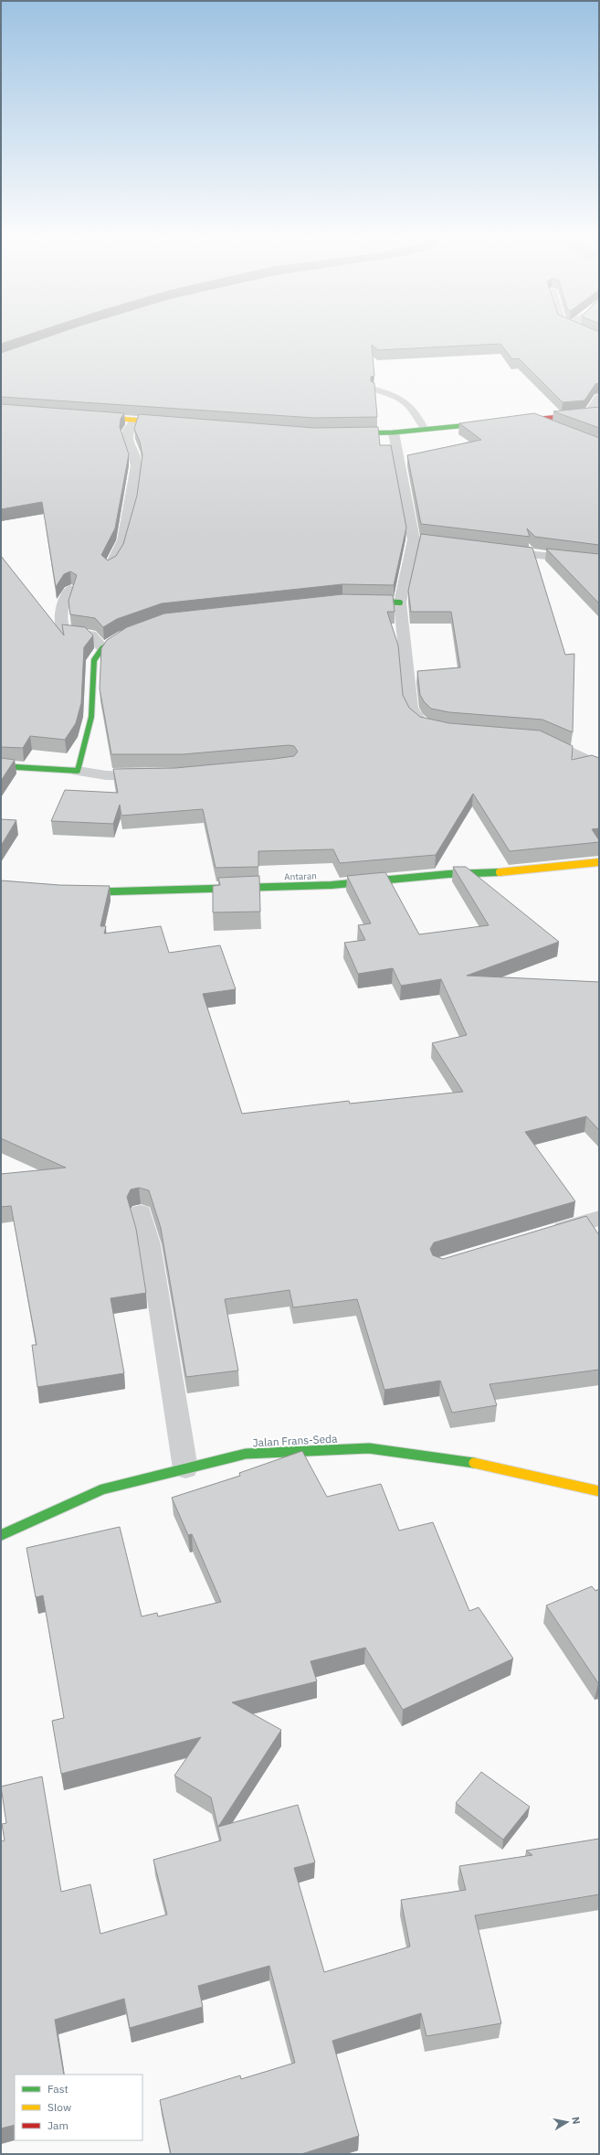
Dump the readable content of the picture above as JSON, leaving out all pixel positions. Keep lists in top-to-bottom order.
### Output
{
  "streets": {
    "street": ["Antaran", "Jalan Frans-Seda"]
  },
  "legend": ["Fast", "Slow", "Jam"],
  "north": "right"
}
